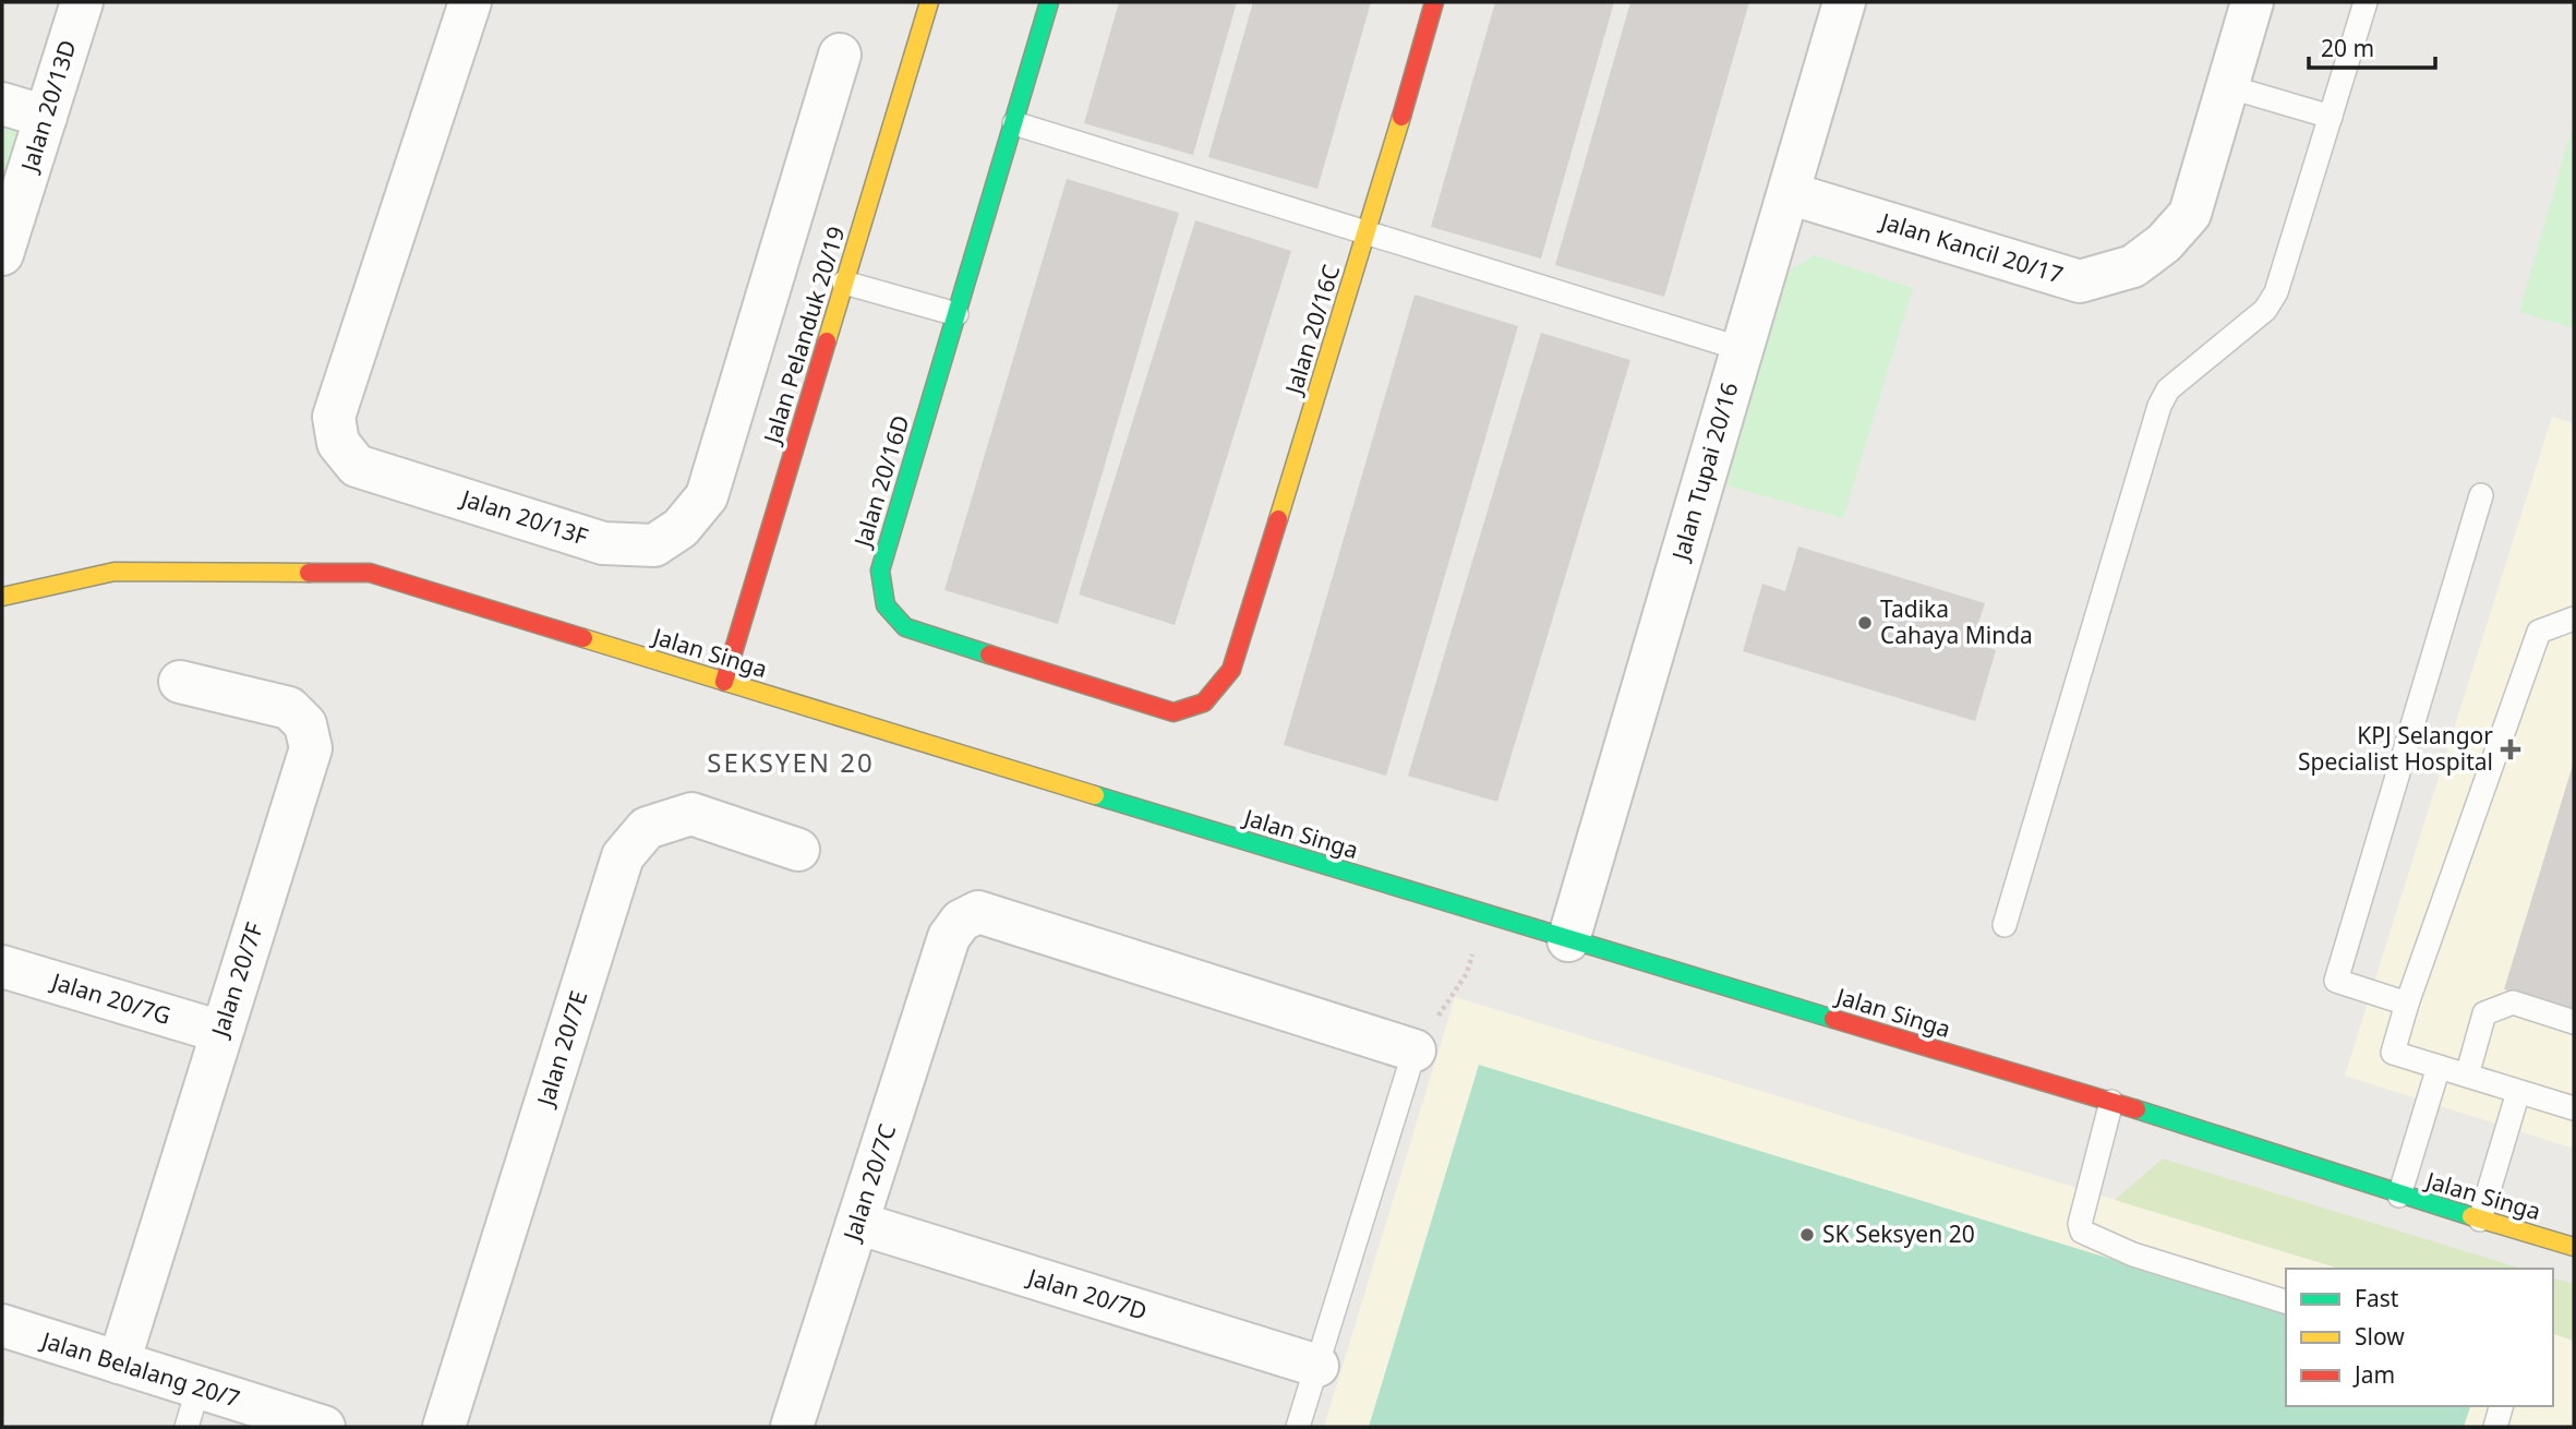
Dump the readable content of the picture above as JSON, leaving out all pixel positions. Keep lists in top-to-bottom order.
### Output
{
  "streets": {
    "street": [
      "Jalan 20/13D",
      "Jalan Kancil 20/17",
      "Jalan 20/16C",
      "Jalan Pelanduk 20/19",
      "Jalan Tupai 20/16",
      "Jalan 20/16D",
      "Jalan 20/13F",
      "Jalan Singa",
      "Jalan 20/7F",
      "Jalan 20/7G",
      "Jalan 20/7E",
      "Jalan 20/7C",
      "Jalan 20/7D",
      "Jalan Belalang 20/7"
    ]
  },
  "crossings": [
    ["Jalan Kancil 20/17", "Jalan Tupai 20/16"],
    ["Jalan 20/16C", "Jalan 20/16D"],
    ["Jalan Pelanduk 20/19", "Jalan Singa"],
    ["Jalan Tupai 20/16", "Jalan Singa"],
    ["Jalan 20/7F", "Jalan 20/7G"],
    ["Jalan 20/7F", "Jalan Belalang 20/7"],
    ["Jalan 20/7C", "Jalan 20/7D"]
  ],
  "districts": ["SEKSYEN 20"],
  "places": {
    "other": ["Tadika Cahaya Minda", "SK Seksyen 20"],
    "health": ["KPJ Selangor Specialist Hospital"]
  },
  "legend": ["Fast", "Slow", "Jam"],
  "scale_bar": "20 m"
}
